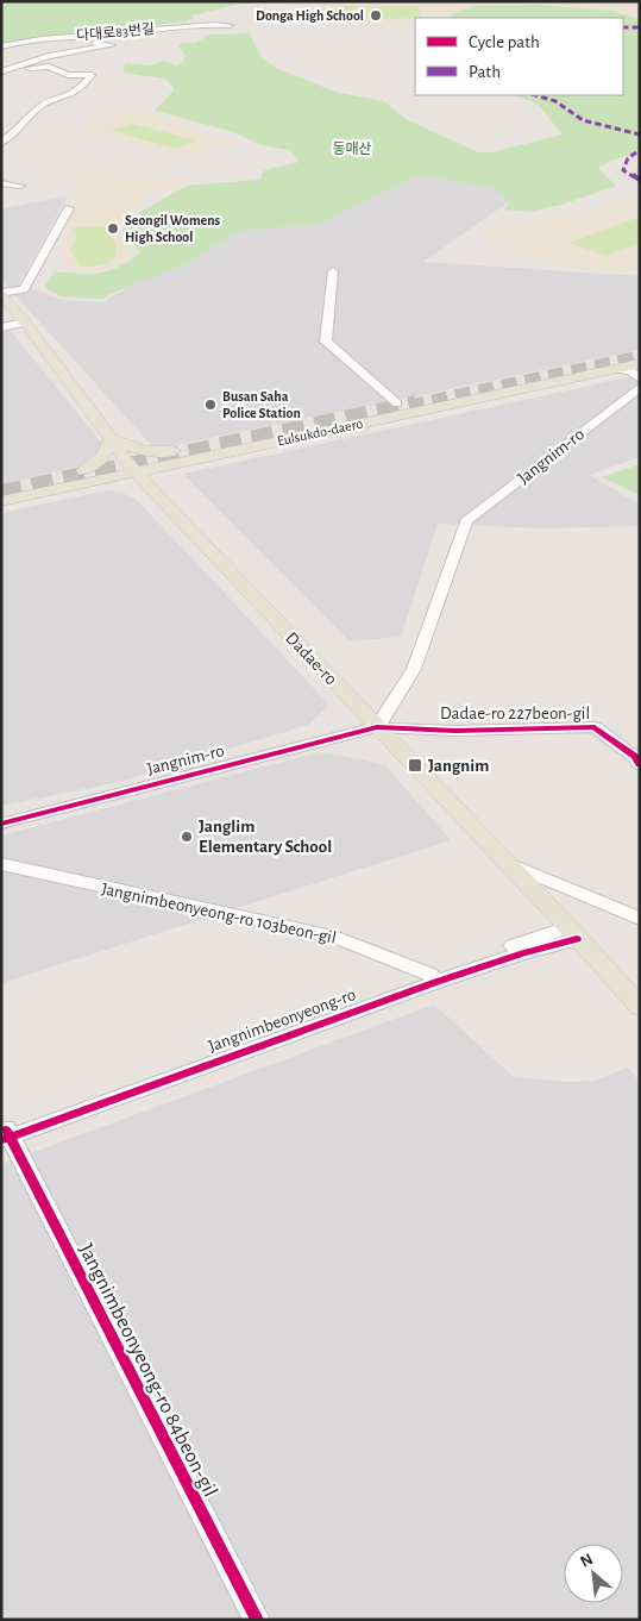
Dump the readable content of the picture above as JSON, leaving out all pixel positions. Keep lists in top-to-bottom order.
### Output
{
  "streets": {
    "main road": ["Eulsukdo-daero", "Dadae-ro"],
    "street": [
      "다대로83번길",
      "Jangnim-ro",
      "Dadae-ro 227beon-gil",
      "Jangnimbeonyeong-ro 103beon-gil",
      "Jangnimbeonyeong-ro",
      "Jangnimbeonyeong-ro 84beon-gil"
    ]
  },
  "crossings": [
    ["Eulsukdo-daero", "Dadae-ro"],
    ["Jangnim-ro", "Dadae-ro"],
    ["Jangnim-ro", "Dadae-ro 227beon-gil"],
    ["Dadae-ro", "Dadae-ro 227beon-gil"],
    ["Dadae-ro", "Jangnimbeonyeong-ro"],
    ["Jangnimbeonyeong-ro 103beon-gil", "Jangnimbeonyeong-ro"],
    ["Jangnimbeonyeong-ro", "Jangnimbeonyeong-ro 84beon-gil"]
  ],
  "parks": ["동매산"],
  "places": {
    "other": [
      "Donga High School",
      "Seongil Womens High School",
      "Busan Saha Police Station",
      "Janglim Elementary School"
    ],
    "transit": ["Jangnim"]
  },
  "legend": ["Cycle path", "Path"],
  "north": "top left"
}
